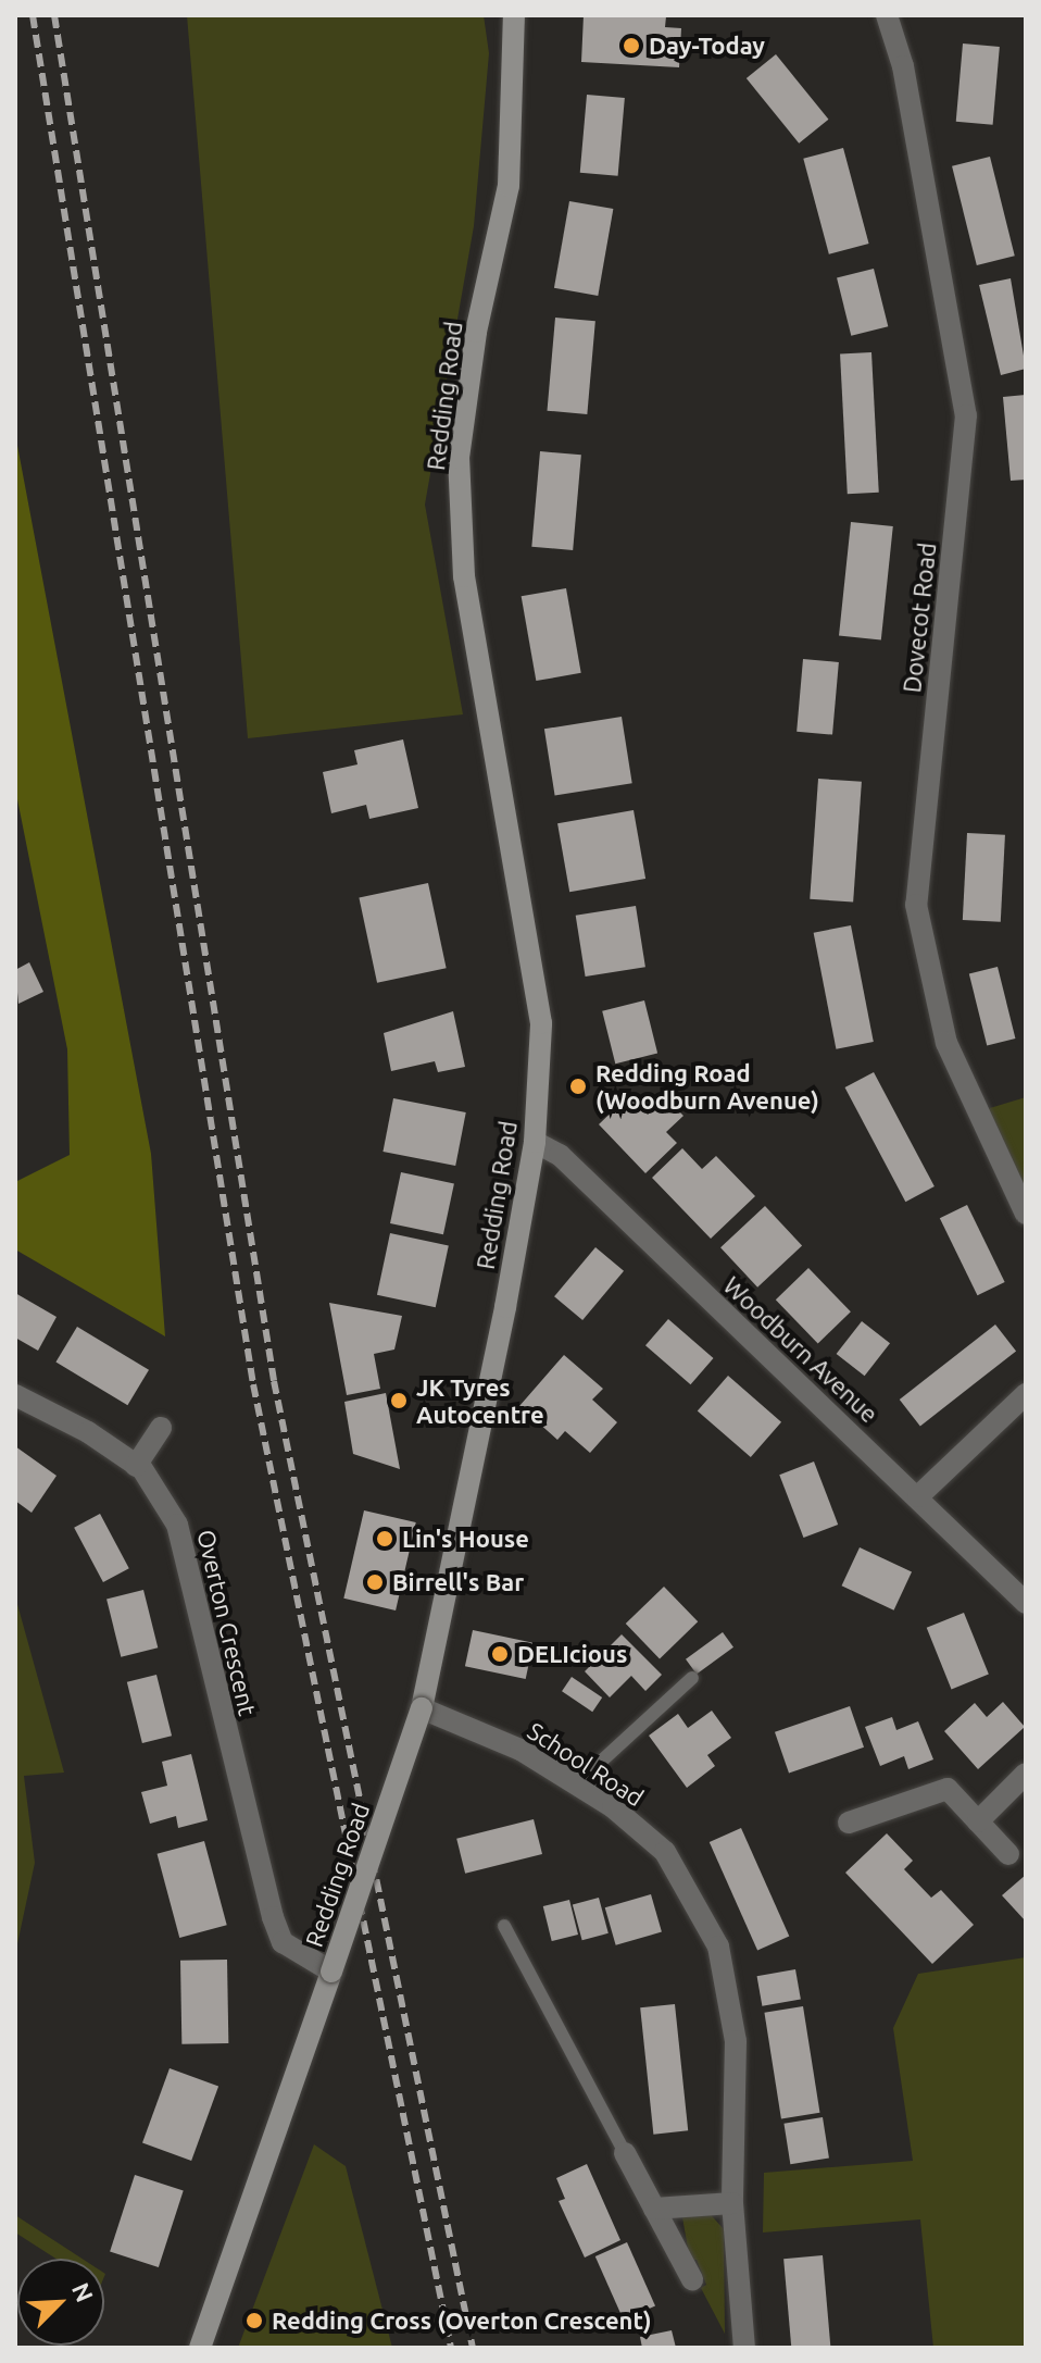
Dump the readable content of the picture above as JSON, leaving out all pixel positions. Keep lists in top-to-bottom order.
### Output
{
  "streets": {
    "main road": ["Redding Road"],
    "street": [
      "Dovecot Road",
      "Woodburn Avenue",
      "Overton Crescent",
      "School Road"
    ]
  },
  "crossings": [
    ["Redding Road", "Woodburn Avenue"],
    ["Redding Road", "Overton Crescent"],
    ["Redding Road", "School Road"]
  ],
  "places": [
    "Day-Today",
    "Redding Road (Woodburn Avenue)",
    "JK Tyres Autocentre",
    "Lin's House",
    "Birrell's Bar",
    "DELIcious",
    "Redding Cross (Overton Crescent)"
  ],
  "north": "top right"
}
